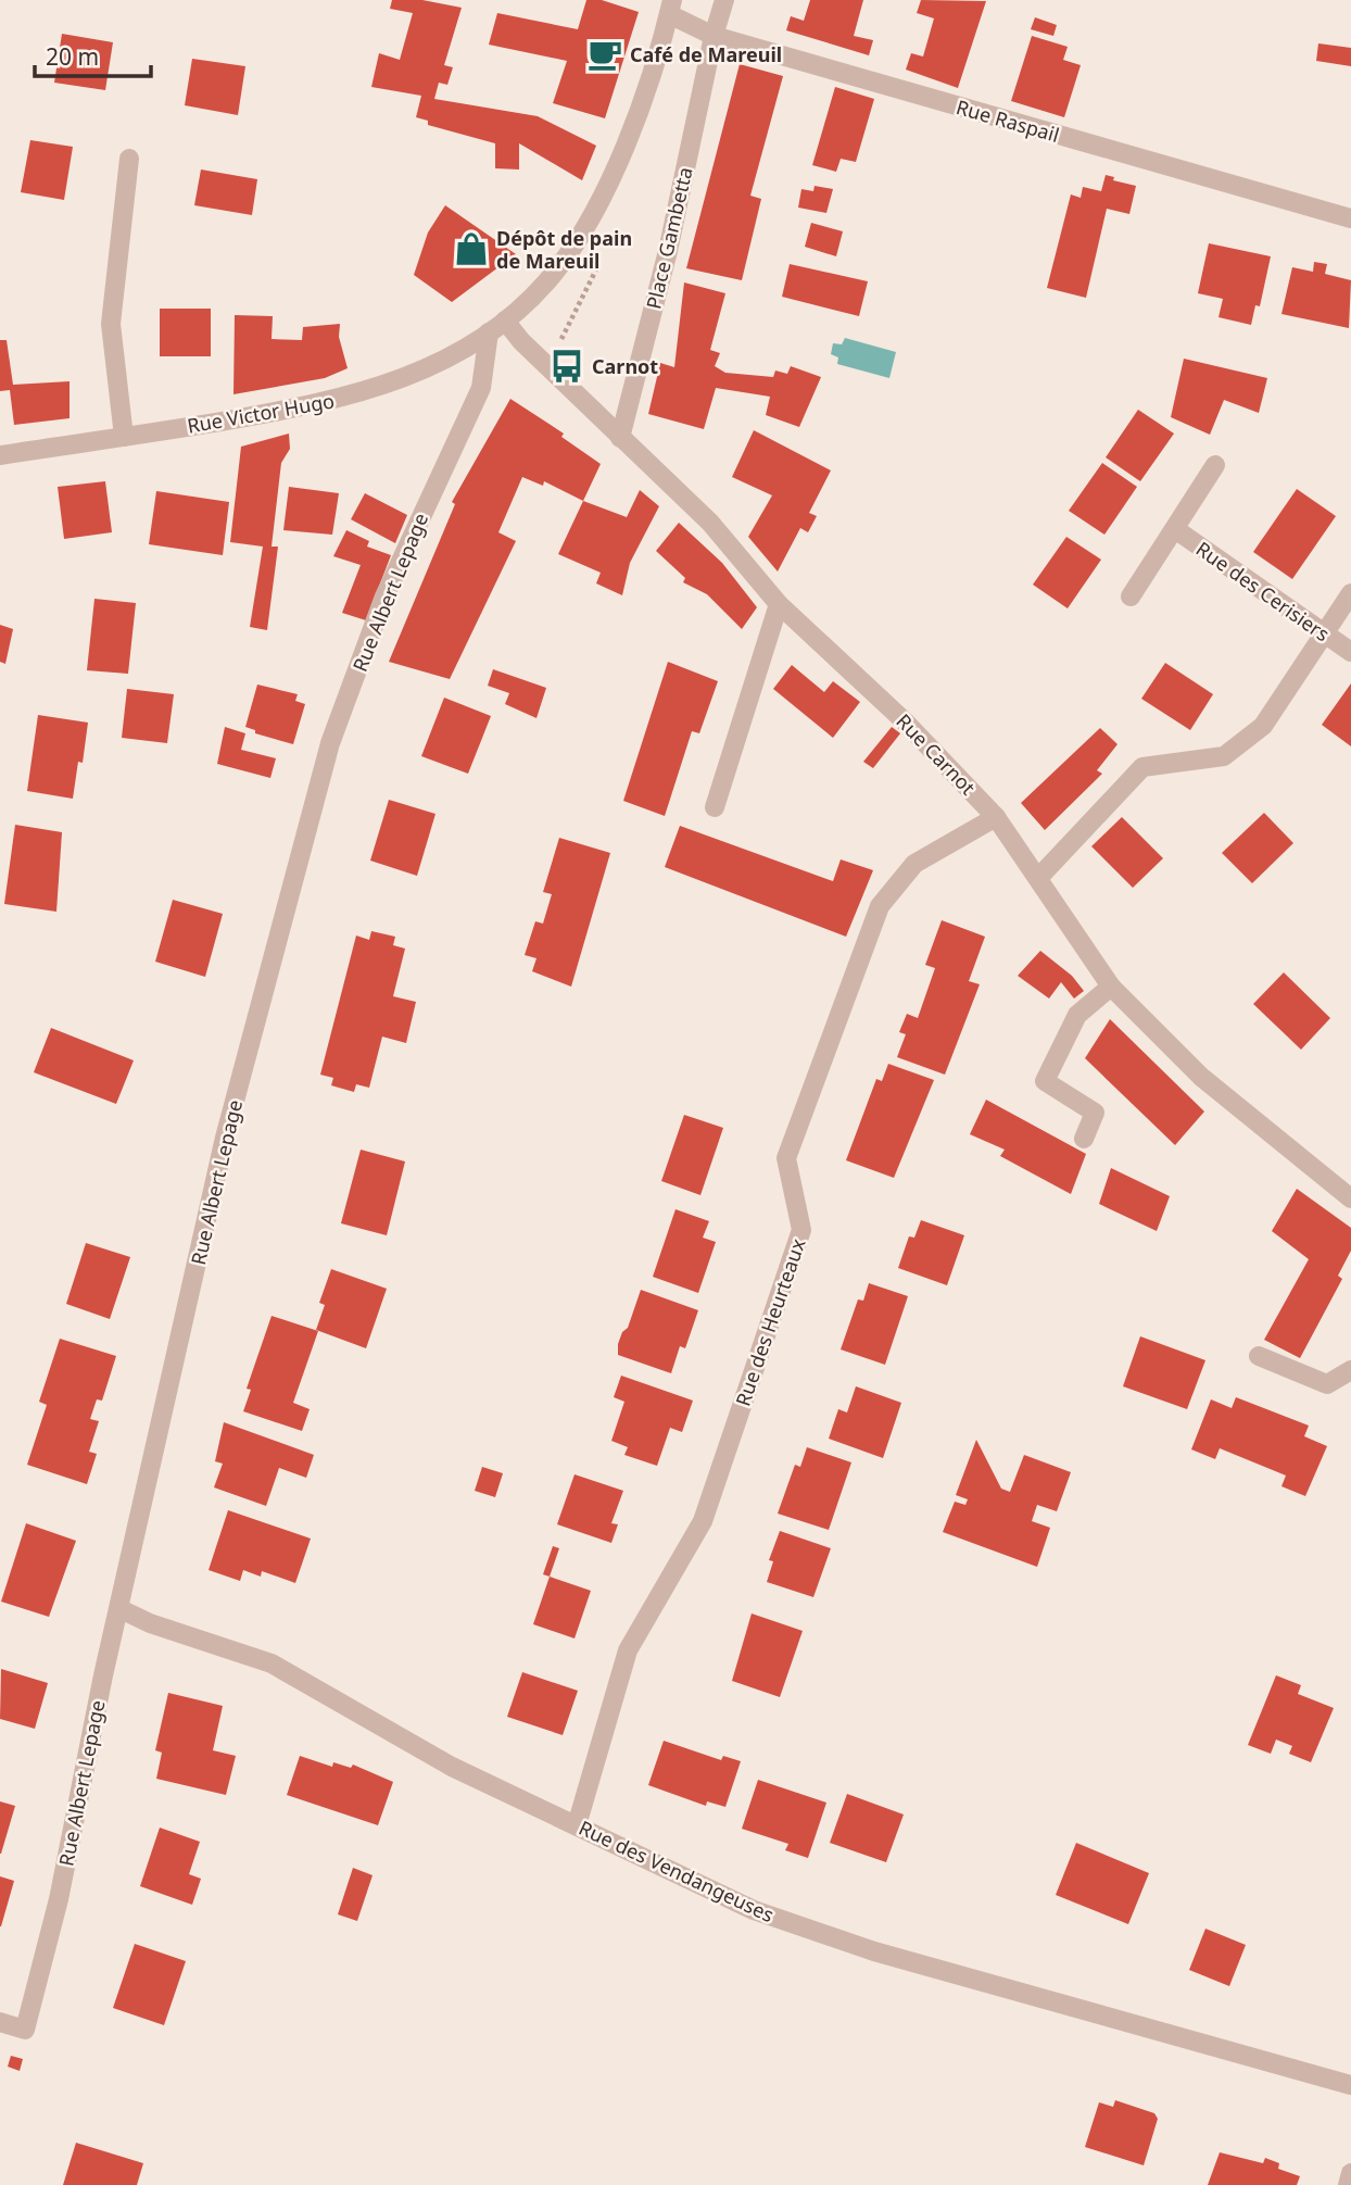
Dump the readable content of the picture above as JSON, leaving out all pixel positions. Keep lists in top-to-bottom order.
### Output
{
  "streets": {
    "street": [
      "Rue Raspail",
      "Place Gambetta",
      "Rue Victor Hugo",
      "Rue des Cerisiers",
      "Rue Albert Lepage",
      "Rue Carnot",
      "Rue des Heurteaux",
      "Rue des Vendangeuses"
    ]
  },
  "crossings": [
    ["Rue Raspail", "Place Gambetta"],
    ["Place Gambetta", "Rue Carnot"],
    ["Rue Victor Hugo", "Rue Albert Lepage"],
    ["Rue Victor Hugo", "Rue Carnot"],
    ["Rue Albert Lepage", "Rue des Vendangeuses"],
    ["Rue Carnot", "Rue des Heurteaux"],
    ["Rue des Heurteaux", "Rue des Vendangeuses"]
  ],
  "places": {
    "cafe": ["Café de Mareuil"],
    "shop": ["Dépôt de pain de Mareuil"],
    "bus stop": ["Carnot"]
  },
  "scale_bar": "20 m"
}
